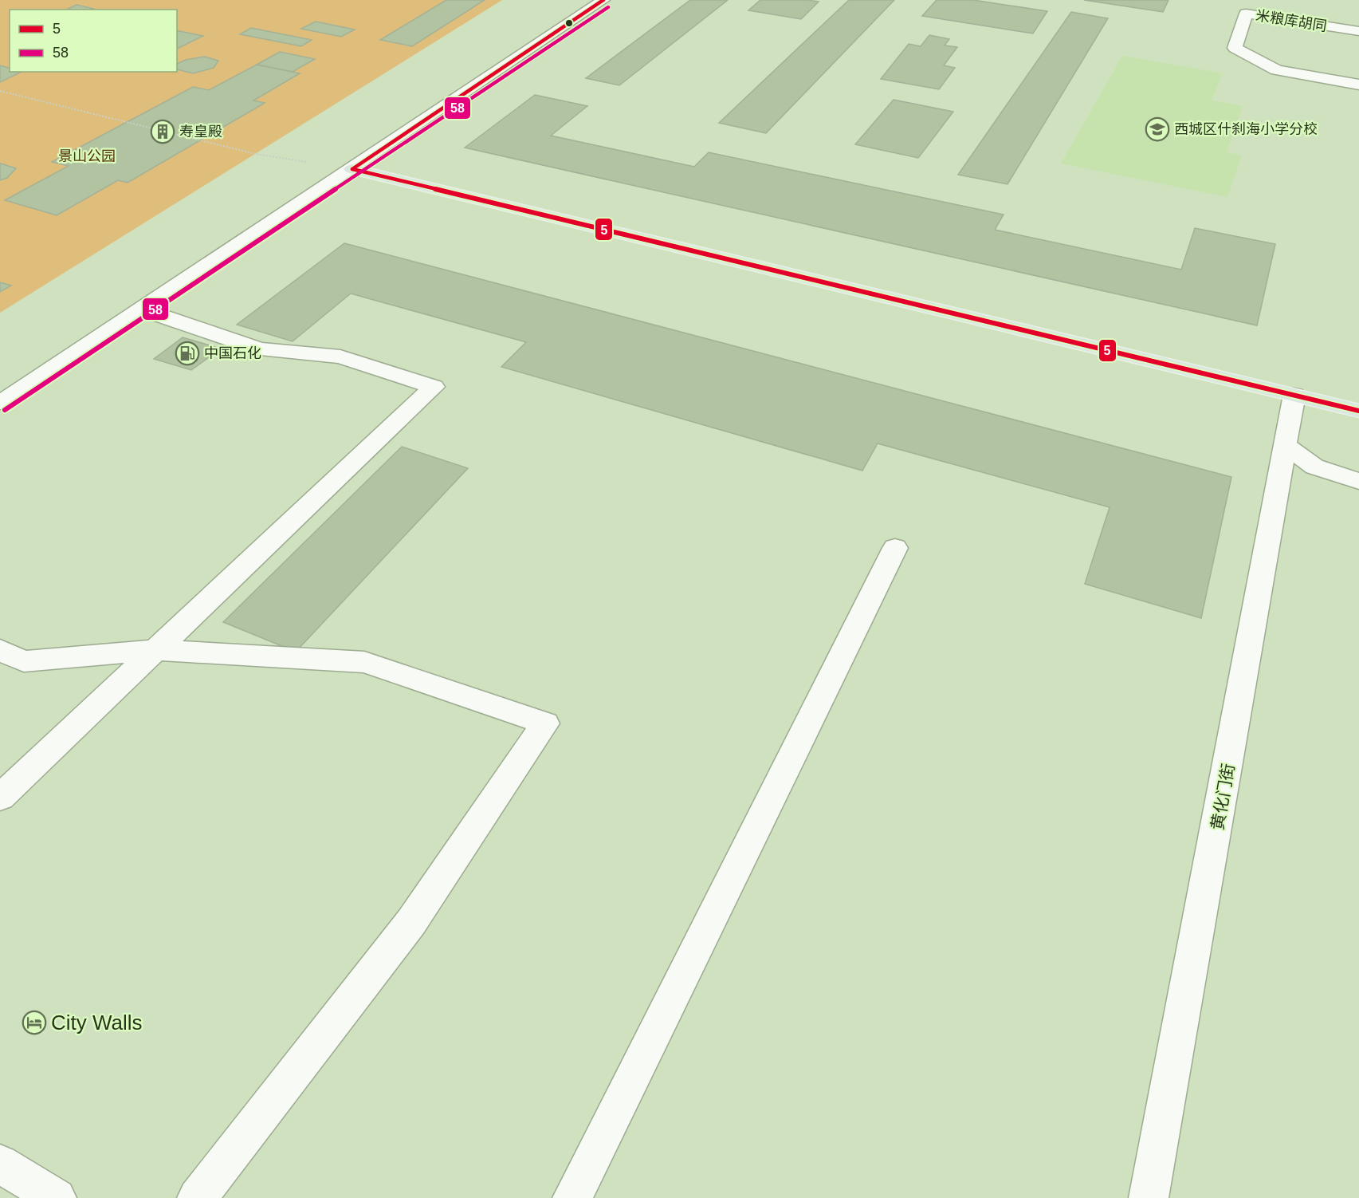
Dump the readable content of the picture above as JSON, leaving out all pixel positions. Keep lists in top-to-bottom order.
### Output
{
  "streets": {
    "street": ["米粮库胡同", "黄化门街"]
  },
  "parks": ["景山公园"],
  "places": {
    "school or university": ["西城区什刹海小学分校"],
    "building": ["寿皇殿"],
    "fuel station": ["中国石化"],
    "hotel": ["City Walls"]
  },
  "lines": ["transit line 5", "transit line 58"],
  "legend": ["5", "58"]
}
